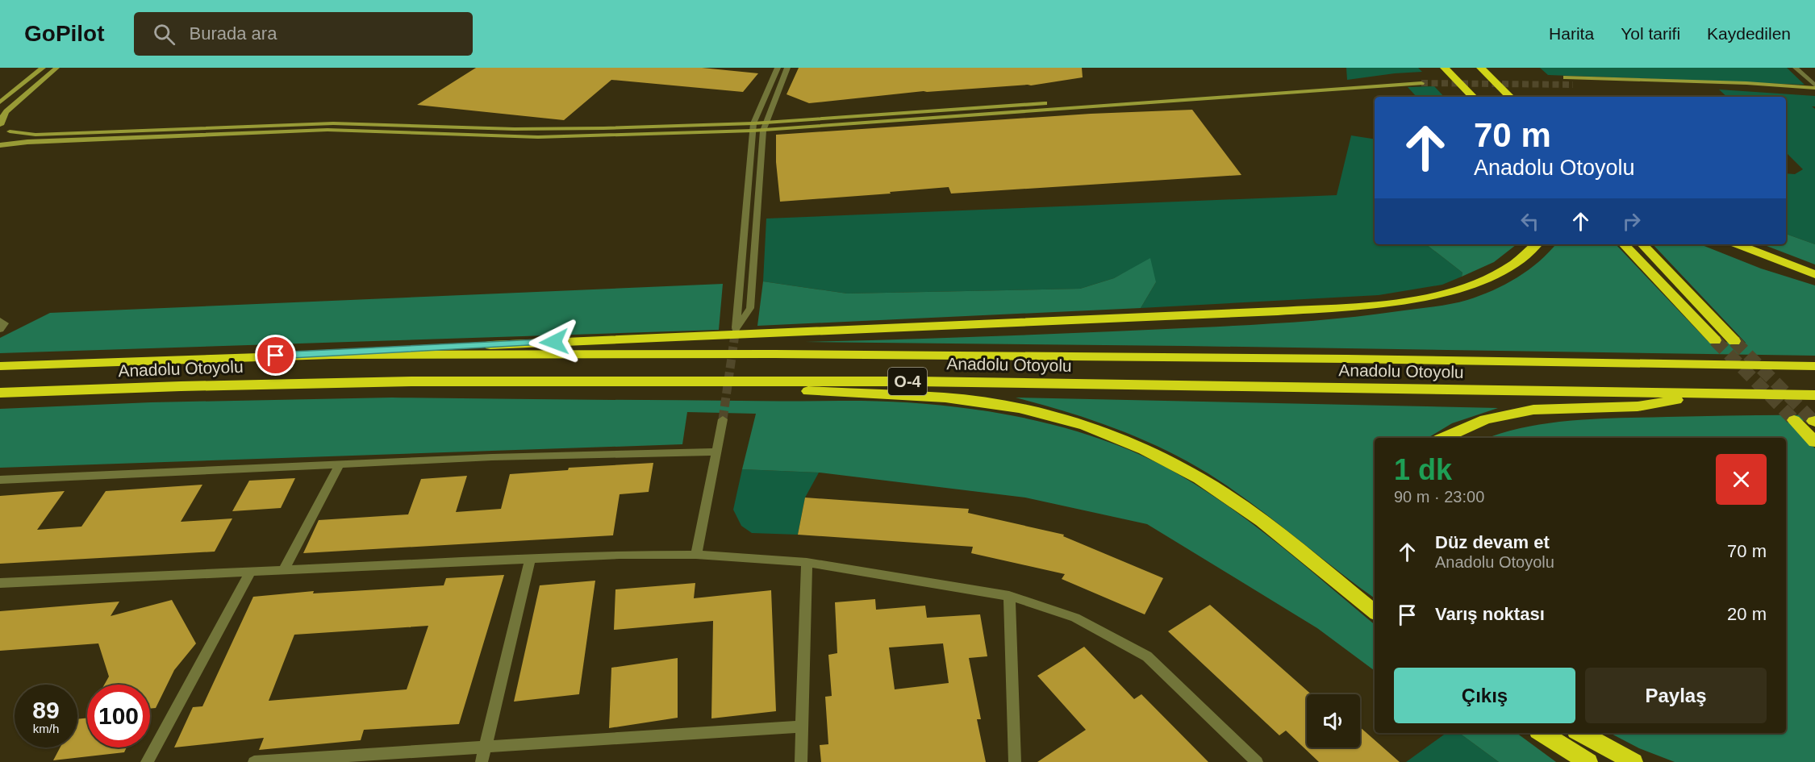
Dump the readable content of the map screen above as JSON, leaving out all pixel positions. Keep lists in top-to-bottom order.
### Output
{
  "streets": {
    "highway": ["Anadolu Otoyolu", "O-4"]
  },
  "page": {
    "header": "GoPilot",
    "search": "Burada ara",
    "nav": ["Harita", "Yol tarifi", "Kaydedilen"],
    "turn": ["70 m", "Anadolu Otoyolu"],
    "heading": ["1 dk", "90 m · 23:00"],
    "list": [
      {
        "name": "Düz devam et",
        "note": "Anadolu Otoyolu",
        "value": "70 m"
      },
      {
        "name": "Varış noktası",
        "value": "20 m"
      }
    ],
    "buttons": ["Çıkış", "Paylaş"],
    "speed": "89 km/h",
    "limit": "100"
  }
}
